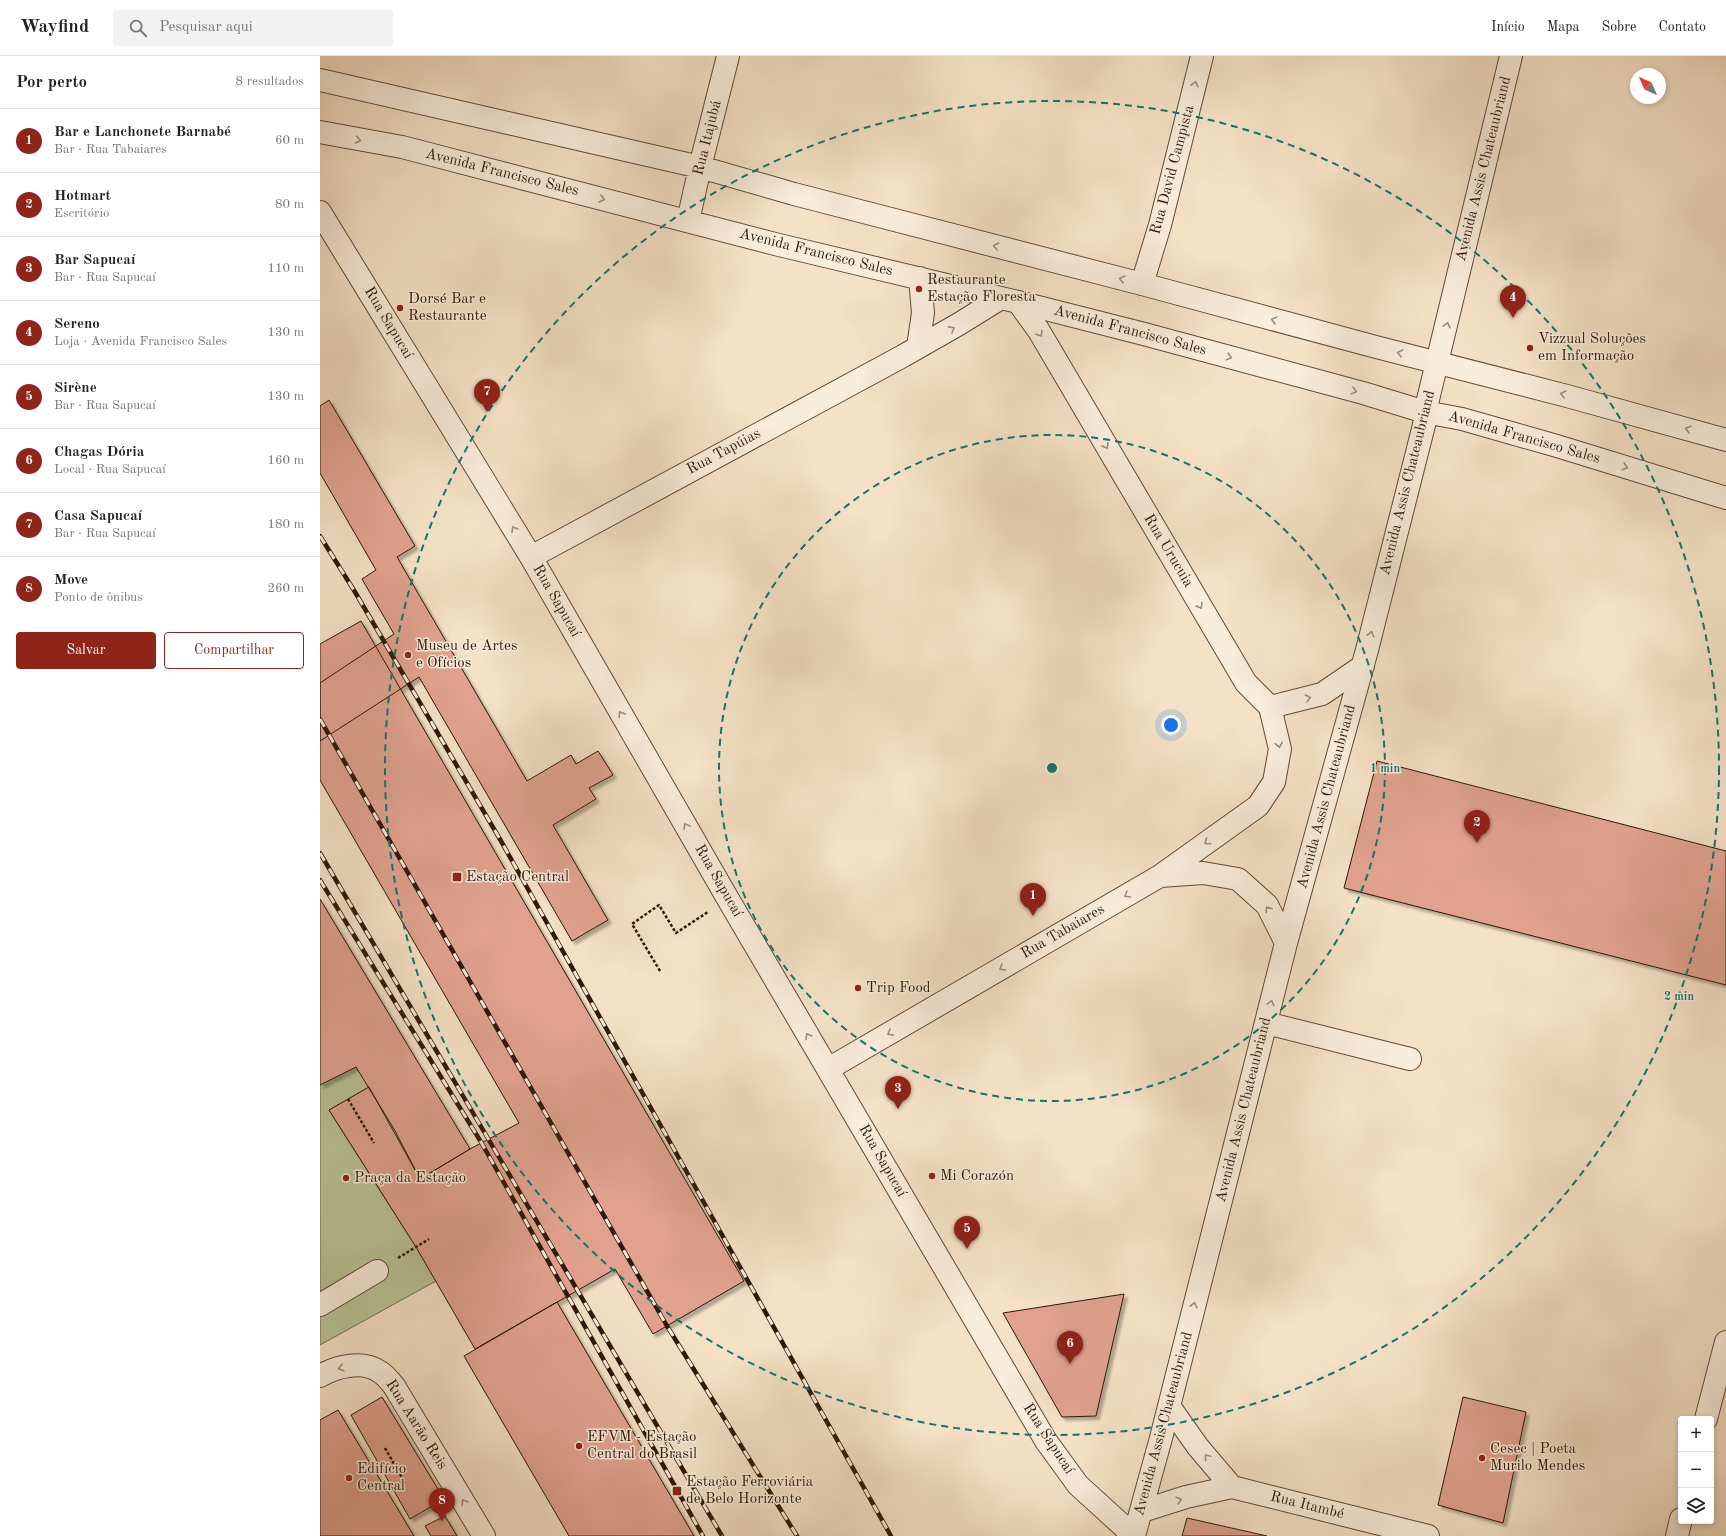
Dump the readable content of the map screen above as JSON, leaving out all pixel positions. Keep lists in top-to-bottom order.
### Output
{
  "streets": {
    "street": [
      "Rua Itajubá",
      "Avenida Assis Chateaubriand",
      "Rua David Campista",
      "Avenida Francisco Sales",
      "Rua Sapucaí",
      "Rua Tapúias",
      "Rua Urucuia",
      "Rua Tabaiares",
      "Rua Aarão Reis",
      "Rua Itambé"
    ]
  },
  "crossings": [
    ["Rua Itajubá", "Avenida Francisco Sales"],
    ["Avenida Assis Chateaubriand", "Avenida Francisco Sales"],
    ["Avenida Assis Chateaubriand", "Rua Sapucaí"],
    ["Avenida Assis Chateaubriand", "Rua Tabaiares"],
    ["Avenida Assis Chateaubriand", "Rua Itambé"],
    ["Avenida Francisco Sales", "Rua Tapúias"],
    ["Avenida Francisco Sales", "Rua Urucuia"],
    ["Rua Sapucaí", "Rua Tapúias"],
    ["Rua Sapucaí", "Rua Tabaiares"],
    ["Rua Tapúias", "Rua Urucuia"]
  ],
  "one_way": [
    "Avenida Assis Chateaubriand",
    "Rua David Campista",
    "Rua Sapucaí",
    "Rua Urucuia",
    "Rua Tabaiares",
    "Rua Aarão Reis"
  ],
  "places": {
    "other": [
      "Restaurante Estação Floresta",
      "Dorsé Bar e Restaurante",
      "Vizzual Soluções em Informação",
      "Museu de Artes e Ofícios",
      "Trip Food",
      "Mi Corazón",
      "Praça da Estação",
      "EFVM - Estação Central do Brasil",
      "Cesec | Poeta Murilo Mendes",
      "Edifício Central"
    ],
    "transit": ["Estação Central", "Estação Ferroviária de Belo Horizonte"]
  },
  "north": "top left",
  "page": {
    "header": "Wayfind",
    "search": "Pesquisar aqui",
    "nav": [
      "Início",
      "Mapa",
      "Sobre",
      "Contato"
    ],
    "heading": ["Por perto", "8 resultados"],
    "list": [
      {
        "mark": "1",
        "name": "Bar e Lanchonete Barnabé",
        "note": "Bar · Rua Tabaiares",
        "value": "60 m"
      },
      {
        "mark": "2",
        "name": "Hotmart",
        "note": "Escritório",
        "value": "80 m"
      },
      {
        "mark": "3",
        "name": "Bar Sapucaí",
        "note": "Bar · Rua Sapucaí",
        "value": "110 m"
      },
      {
        "mark": "4",
        "name": "Sereno",
        "note": "Loja · Avenida Francisco Sales",
        "value": "130 m"
      },
      {
        "mark": "5",
        "name": "Sirène",
        "note": "Bar · Rua Sapucaí",
        "value": "130 m"
      },
      {
        "mark": "6",
        "name": "Chagas Dória",
        "note": "Local · Rua Sapucaí",
        "value": "160 m"
      },
      {
        "mark": "7",
        "name": "Casa Sapucaí",
        "note": "Bar · Rua Sapucaí",
        "value": "180 m"
      },
      {
        "mark": "8",
        "name": "Move",
        "note": "Ponto de ônibus",
        "value": "260 m"
      }
    ],
    "pins": [
      "4",
      "7",
      "2",
      "1",
      "3",
      "5",
      "6",
      "8"
    ],
    "buttons": ["Salvar", "Compartilhar"],
    "map_buttons": ["+", "−"]
  },
  "rings": ["1 min", "2 min"]
}
